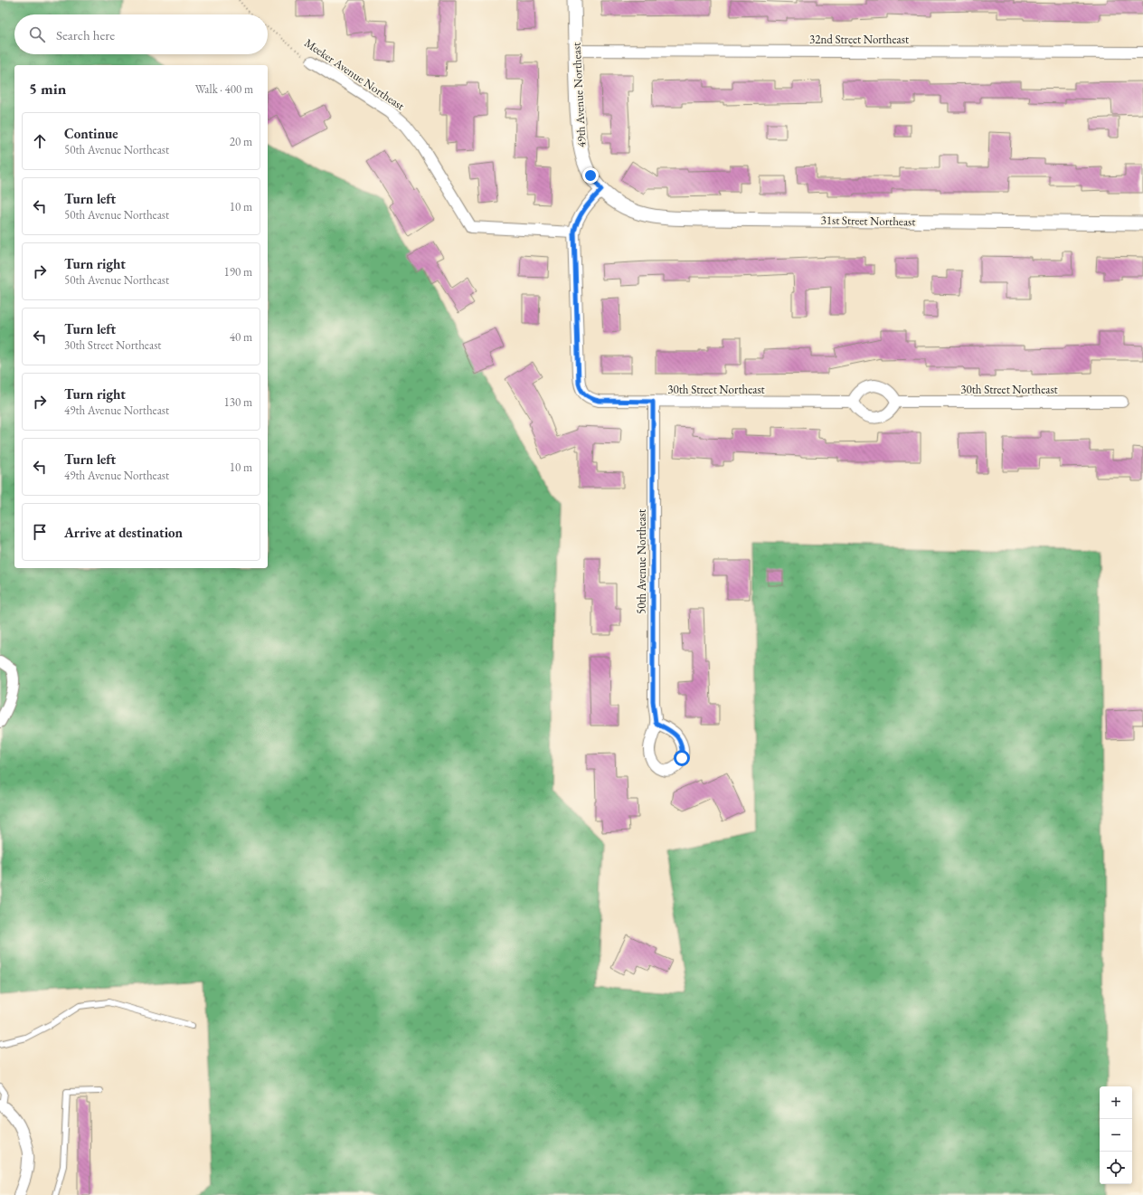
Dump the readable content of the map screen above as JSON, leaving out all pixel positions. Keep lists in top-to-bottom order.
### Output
{
  "streets": {
    "street": [
      "32nd Street Northeast",
      "Meeker Avenue Northeast",
      "49th Avenue Northeast",
      "31st Street Northeast",
      "30th Street Northeast",
      "50th Avenue Northeast"
    ]
  },
  "crossings": [
    ["32nd Street Northeast", "49th Avenue Northeast"],
    ["Meeker Avenue Northeast", "30th Street Northeast"],
    ["49th Avenue Northeast", "31st Street Northeast"],
    ["30th Street Northeast", "50th Avenue Northeast"]
  ],
  "page": {
    "search": "Search here",
    "heading": ["5 min", "Walk · 400 m"],
    "list": [
      ["Continue", "50th Avenue Northeast", "20 m"],
      ["Turn left", "50th Avenue Northeast", "10 m"],
      ["Turn right", "50th Avenue Northeast", "190 m"],
      ["Turn left", "30th Street Northeast", "40 m"],
      ["Turn right", "49th Avenue Northeast", "130 m"],
      ["Turn left", "49th Avenue Northeast", "10 m"],
      "Arrive at destination"
    ],
    "map_buttons": ["+", "−"]
  }
}
